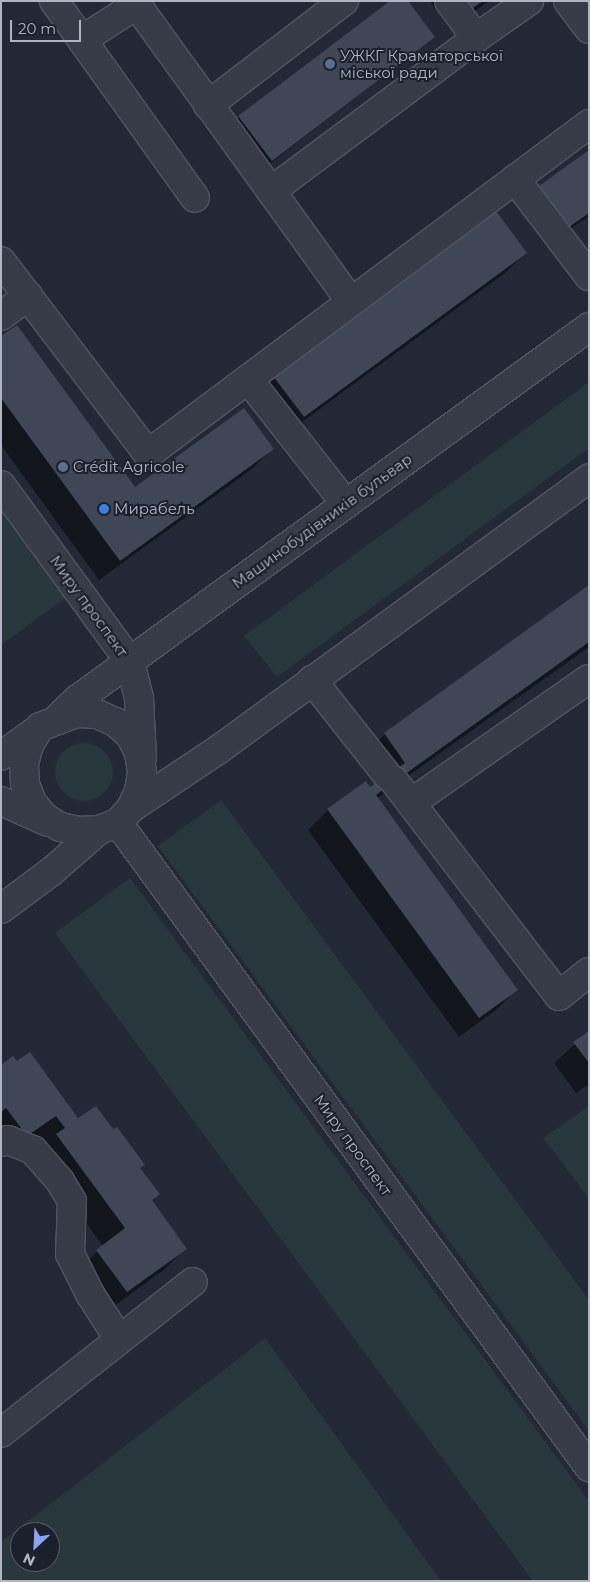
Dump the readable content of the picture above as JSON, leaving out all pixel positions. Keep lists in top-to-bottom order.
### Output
{
  "streets": {
    "street": ["Машинобудівників бульвар", "Миру проспект"]
  },
  "crossings": [
    ["Машинобудівників бульвар", "Миру проспект"]
  ],
  "places": ["УЖКГ Краматорської міської ради", "Crédit Agricole", "Мирабель"],
  "scale_bar": "20 m",
  "north": "bottom left"
}
